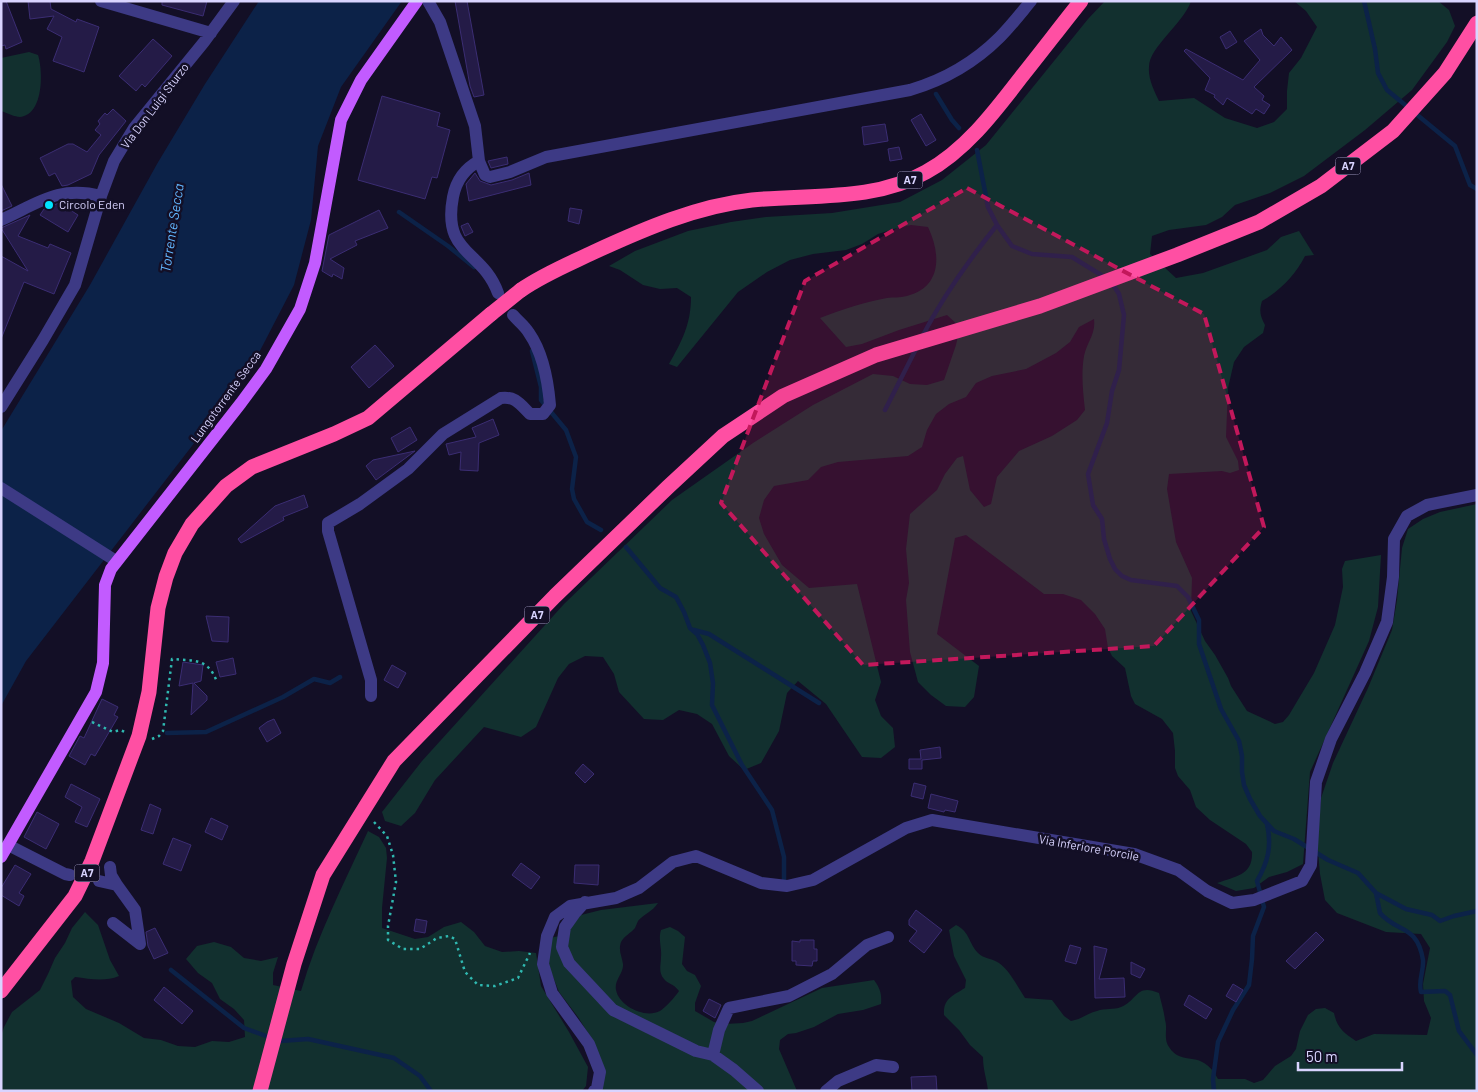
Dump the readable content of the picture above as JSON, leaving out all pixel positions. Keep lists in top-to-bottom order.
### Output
{
  "streets": {
    "highway": ["A7"],
    "main road": ["Lungotorrente Secca"],
    "street": ["Via Don Luigi Sturzo", "Via Inferiore Porcile"]
  },
  "water": ["Torrente Secca"],
  "places": ["Circolo Eden"],
  "scale_bar": "50 m"
}
